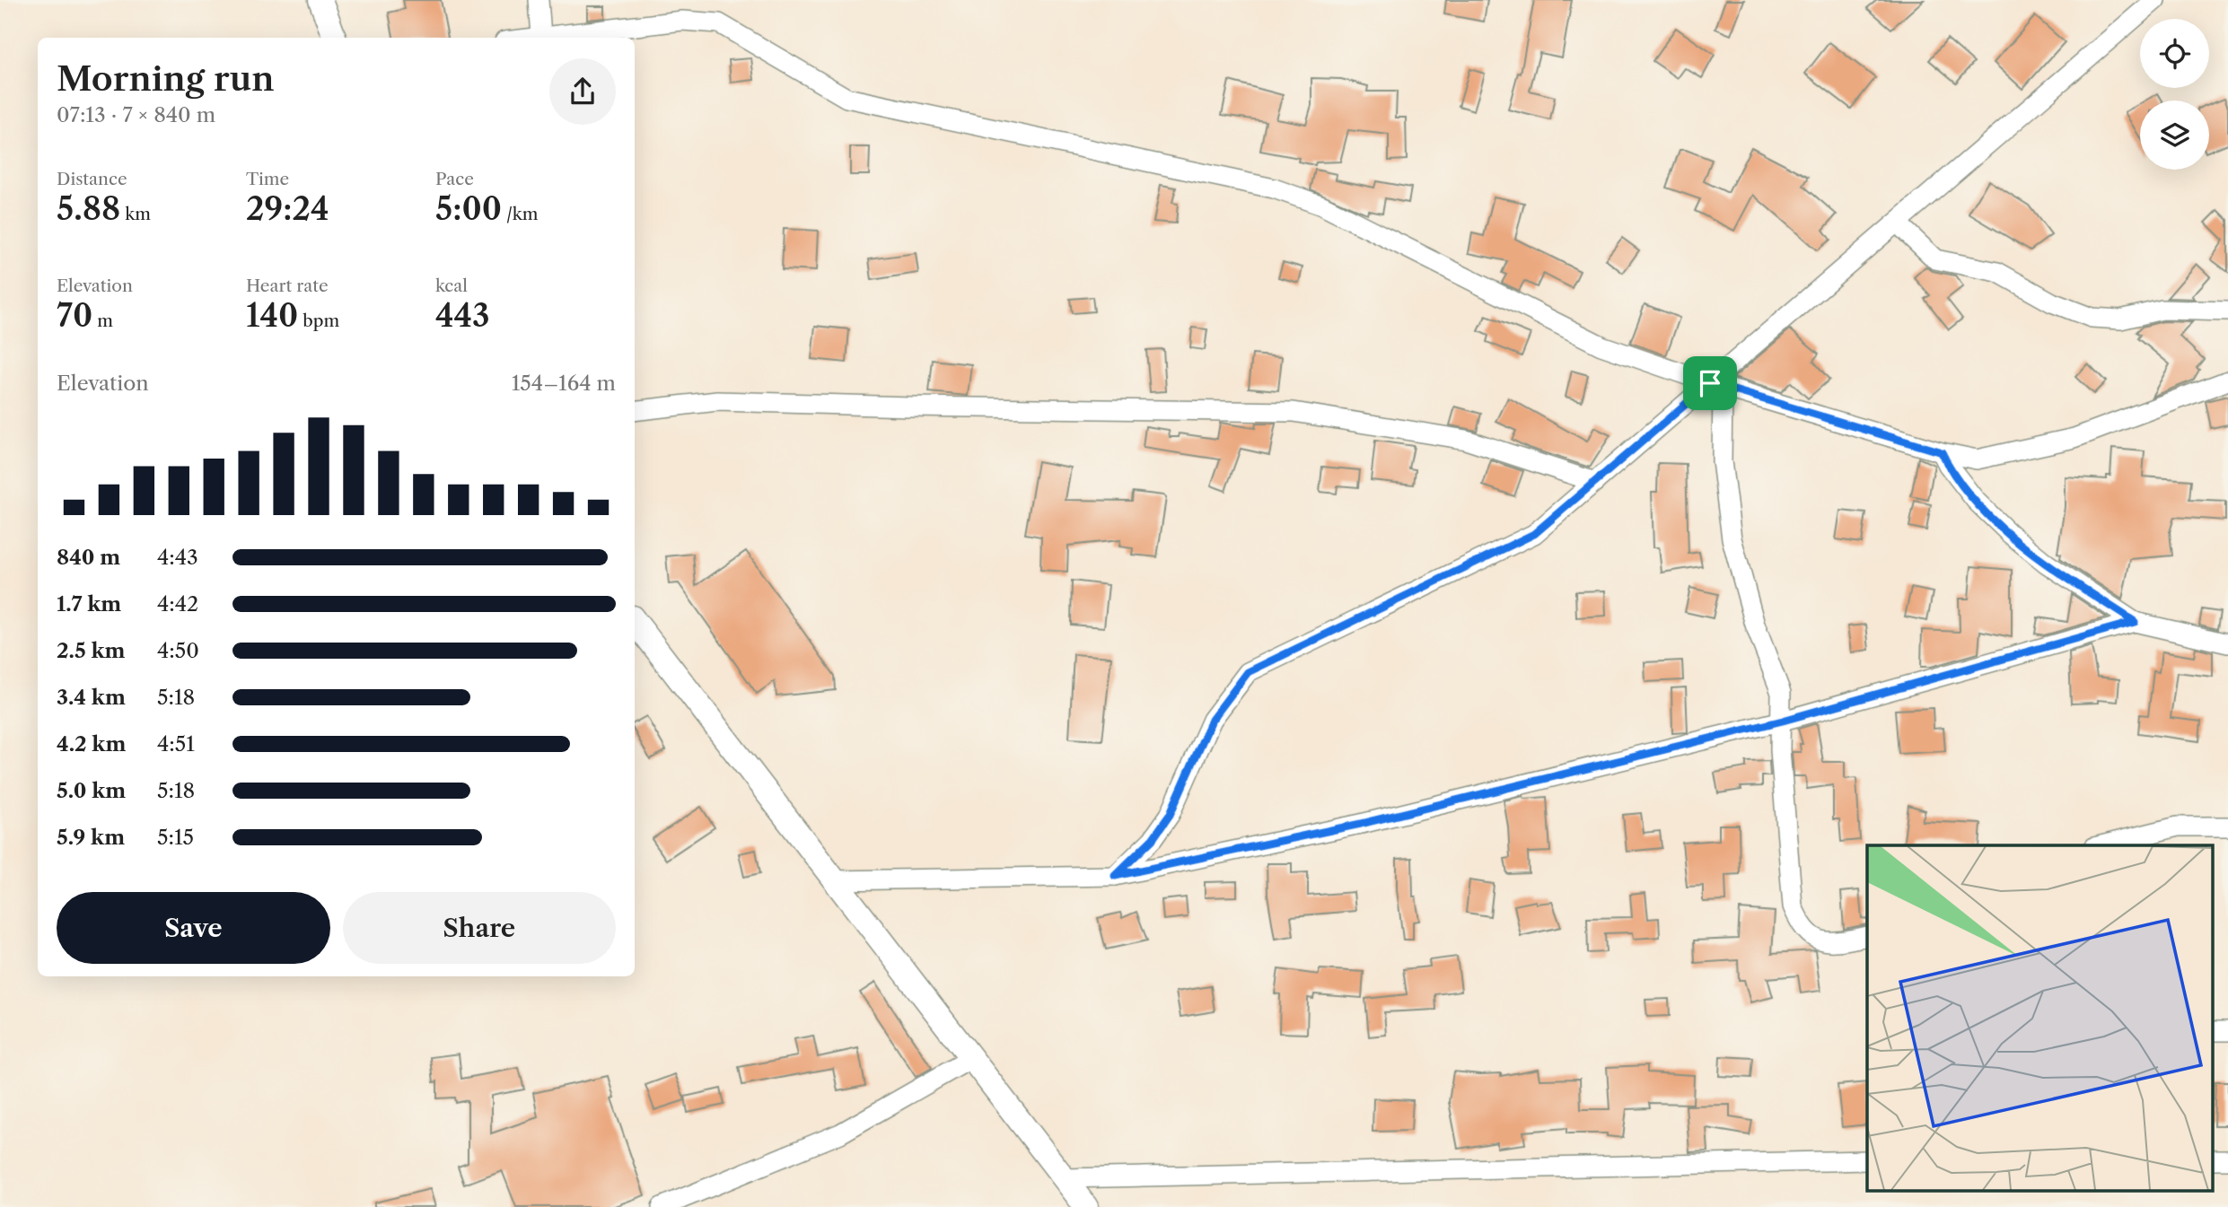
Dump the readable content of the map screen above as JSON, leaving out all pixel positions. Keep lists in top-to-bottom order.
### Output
{
  "page": {
    "heading": ["Morning run", "07:13 · 7 × 840 m"],
    "stats": [
      ["Distance", "5.88 km"],
      ["Time", "29:24"],
      ["Pace", "5:00 /km"],
      ["Elevation", "70 m"],
      ["Heart rate", "140 bpm"],
      ["kcal", "443"]
    ],
    "chart": ["Elevation", "154–164 m"],
    "list": [
      {
        "name": "840 m",
        "note": "4:43"
      },
      {
        "name": "1.7 km",
        "note": "4:42"
      },
      {
        "name": "2.5 km",
        "note": "4:50"
      },
      {
        "name": "3.4 km",
        "note": "5:18"
      },
      {
        "name": "4.2 km",
        "note": "4:51"
      },
      {
        "name": "5.0 km",
        "note": "5:18"
      },
      {
        "name": "5.9 km",
        "note": "5:15"
      }
    ],
    "buttons": ["Save", "Share"]
  }
}
